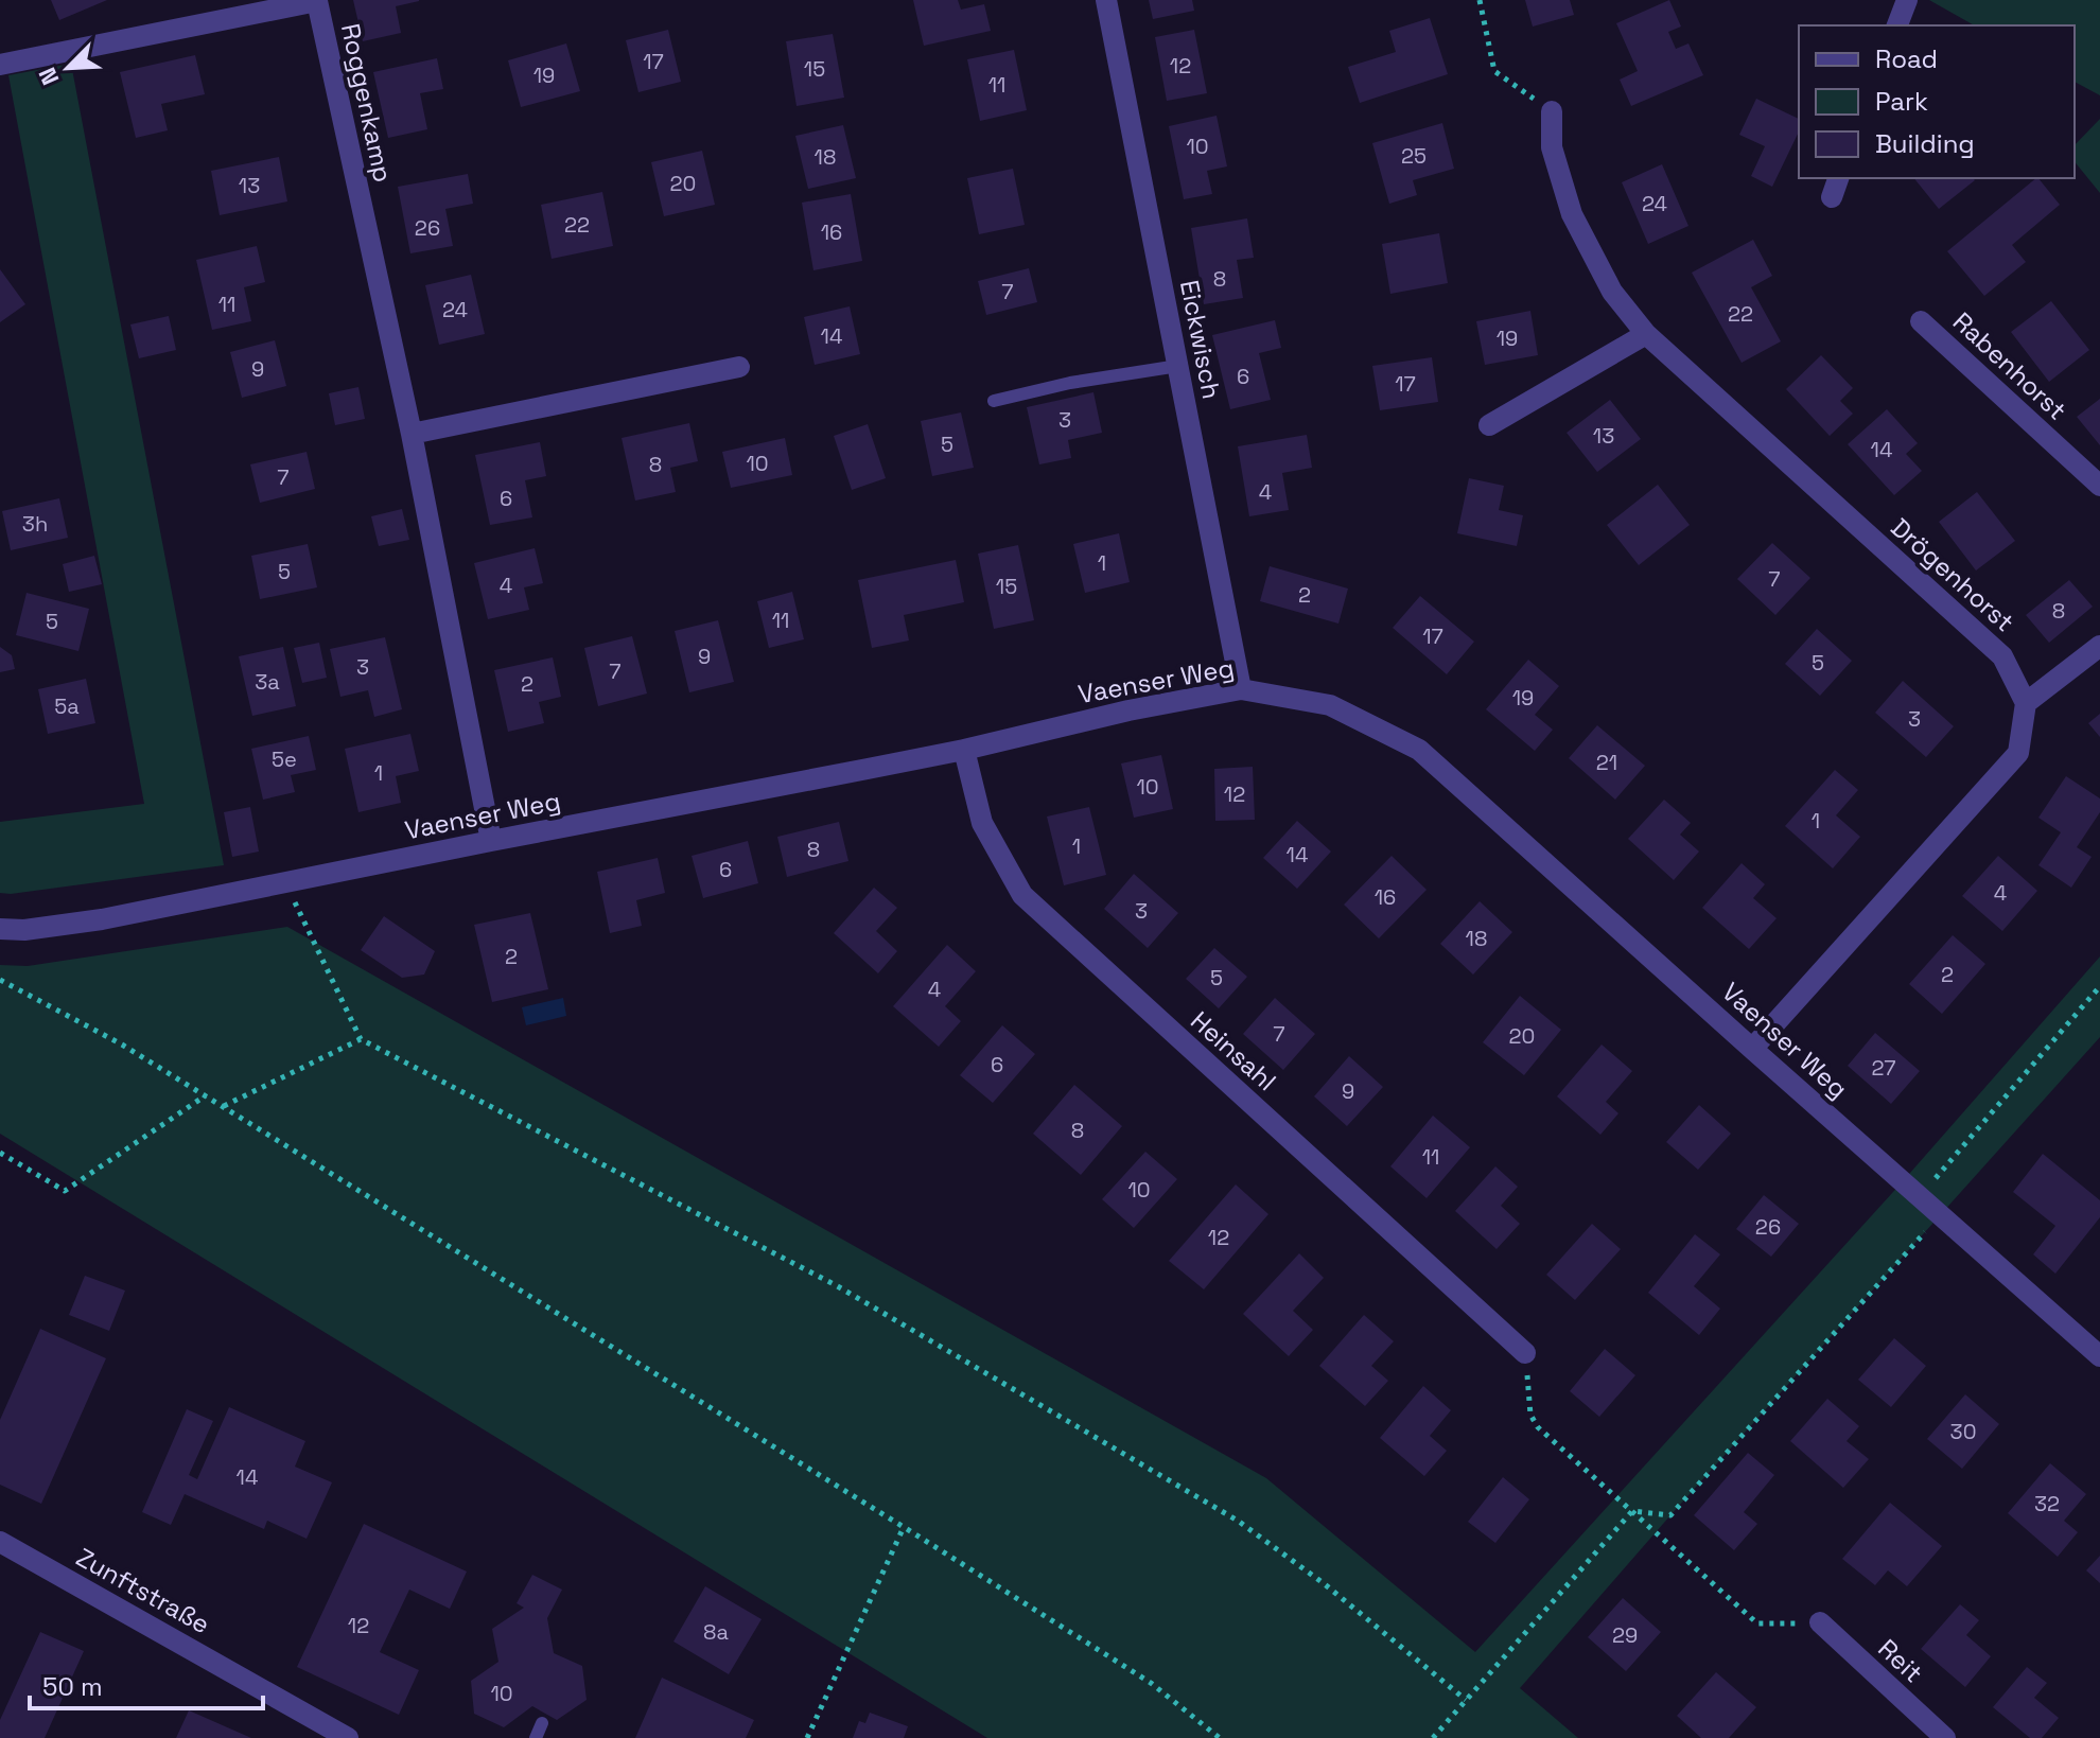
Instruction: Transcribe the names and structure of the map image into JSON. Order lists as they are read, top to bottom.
{
  "streets": {
    "street": [
      "Roggenkamp",
      "Eickwisch",
      "Rabenhorst",
      "Drögenhorst",
      "Vaenser Weg",
      "Heinsahl",
      "Zunftstraße",
      "Reit"
    ]
  },
  "crossings": [
    ["Roggenkamp", "Vaenser Weg"],
    ["Eickwisch", "Vaenser Weg"],
    ["Vaenser Weg", "Heinsahl"]
  ],
  "house_numbers": [
    "17",
    "12",
    "15",
    "19",
    "11",
    "10",
    "25",
    "18",
    "20",
    "13",
    "24",
    "22",
    "26",
    "16",
    "8",
    "7",
    "11",
    "24",
    "22",
    "14",
    "19",
    "9",
    "6",
    "17",
    "3",
    "13",
    "5",
    "14",
    "10",
    "8",
    "7",
    "4",
    "6",
    "3h",
    "1",
    "5",
    "7",
    "4",
    "15",
    "2",
    "8",
    "11",
    "5",
    "17",
    "9",
    "5",
    "3",
    "7",
    "3a",
    "2",
    "19",
    "5a",
    "3",
    "5e",
    "21",
    "1",
    "10",
    "12",
    "1",
    "1",
    "8",
    "14",
    "6",
    "4",
    "16",
    "3",
    "18",
    "2",
    "2",
    "5",
    "4",
    "7",
    "20",
    "6",
    "27",
    "9",
    "8",
    "11",
    "10",
    "26",
    "12",
    "30",
    "14",
    "32",
    "12",
    "8a",
    "29",
    "10"
  ],
  "legend": ["Road", "Park", "Building"],
  "scale_bar": "50 m",
  "north": "bottom left"
}
